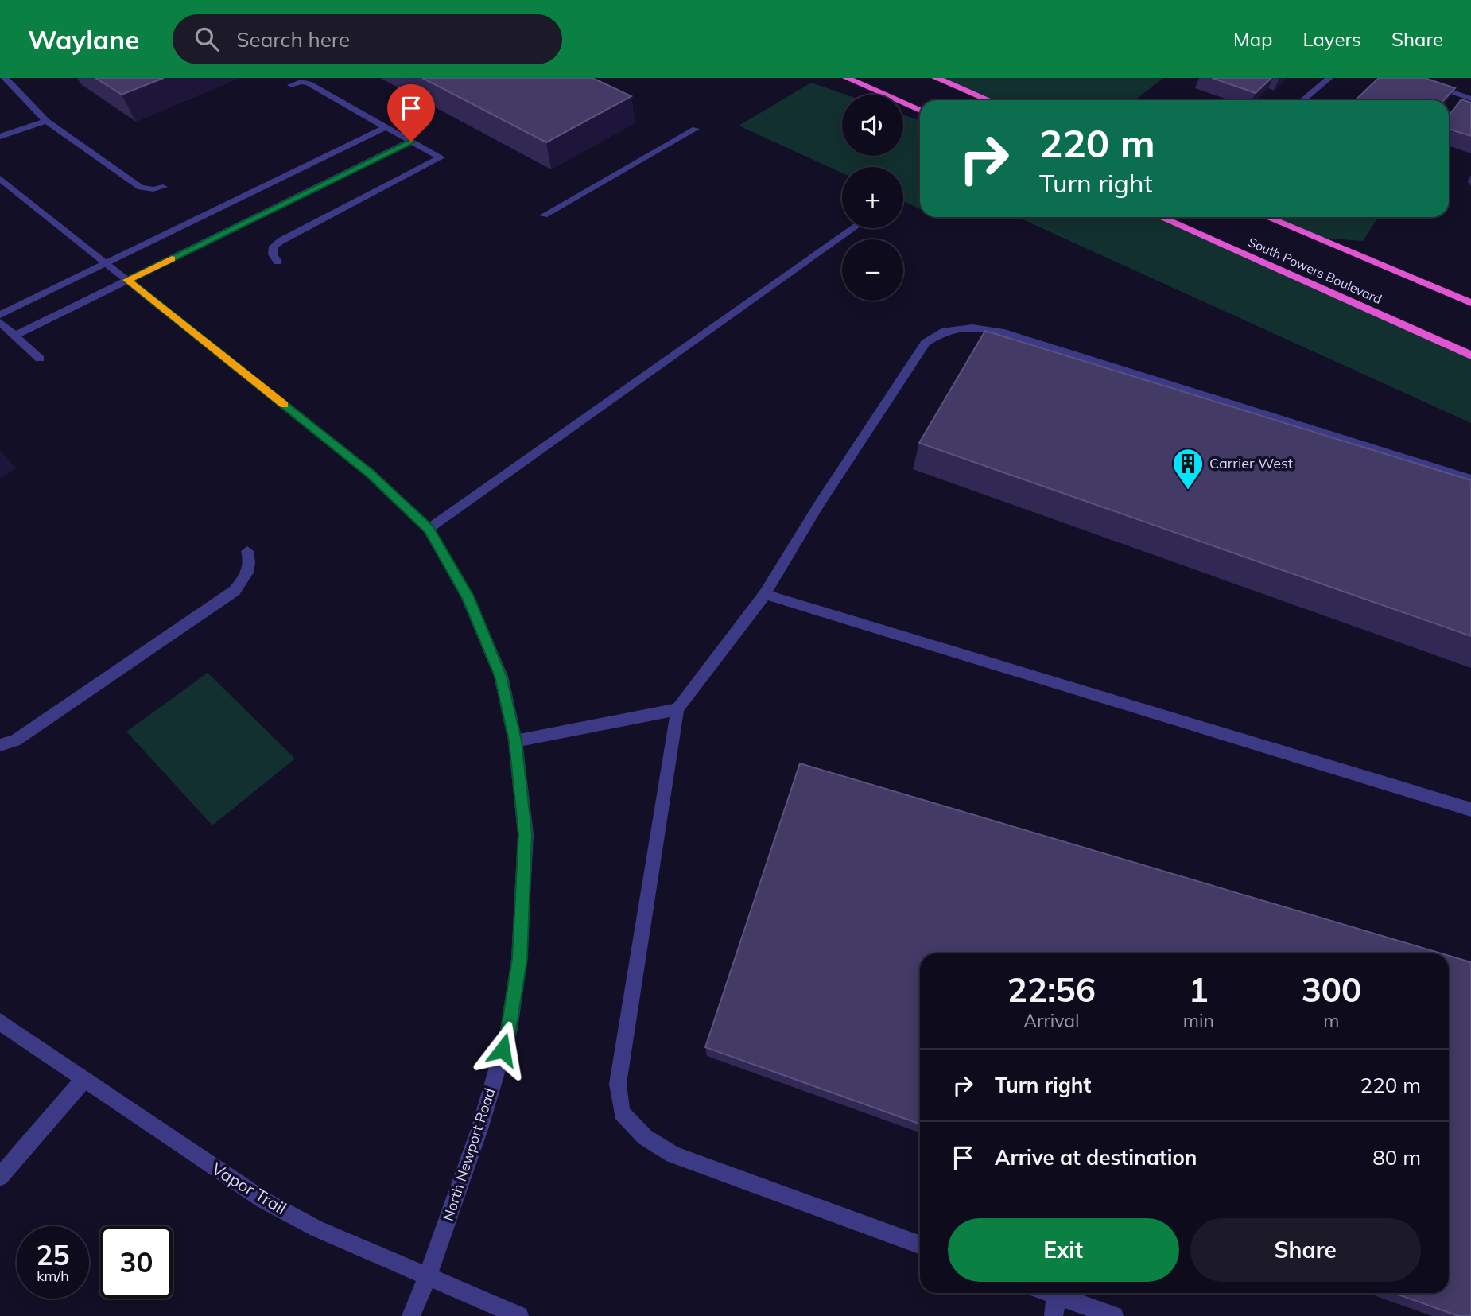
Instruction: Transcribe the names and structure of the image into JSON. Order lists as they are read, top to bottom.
{
  "streets": {
    "highway": ["South Powers Boulevard"],
    "street": ["North Newport Road", "Vapor Trail"]
  },
  "crossings": [
    ["North Newport Road", "Vapor Trail"]
  ],
  "places": {
    "building": ["Carrier West"]
  },
  "page": {
    "header": "Waylane",
    "search": "Search here",
    "nav": ["Map", "Layers", "Share"],
    "map_buttons": ["+", "−"],
    "turn": ["220 m", "Turn right"],
    "eta": [
      "22:56",
      "Arrival",
      "1",
      "min",
      "300",
      "m"
    ],
    "list": [
      {
        "name": "Turn right",
        "value": "220 m"
      },
      {
        "name": "Arrive at destination",
        "value": "80 m"
      }
    ],
    "buttons": ["Exit", "Share"],
    "speed": "25 km/h",
    "limit": "30"
  }
}
